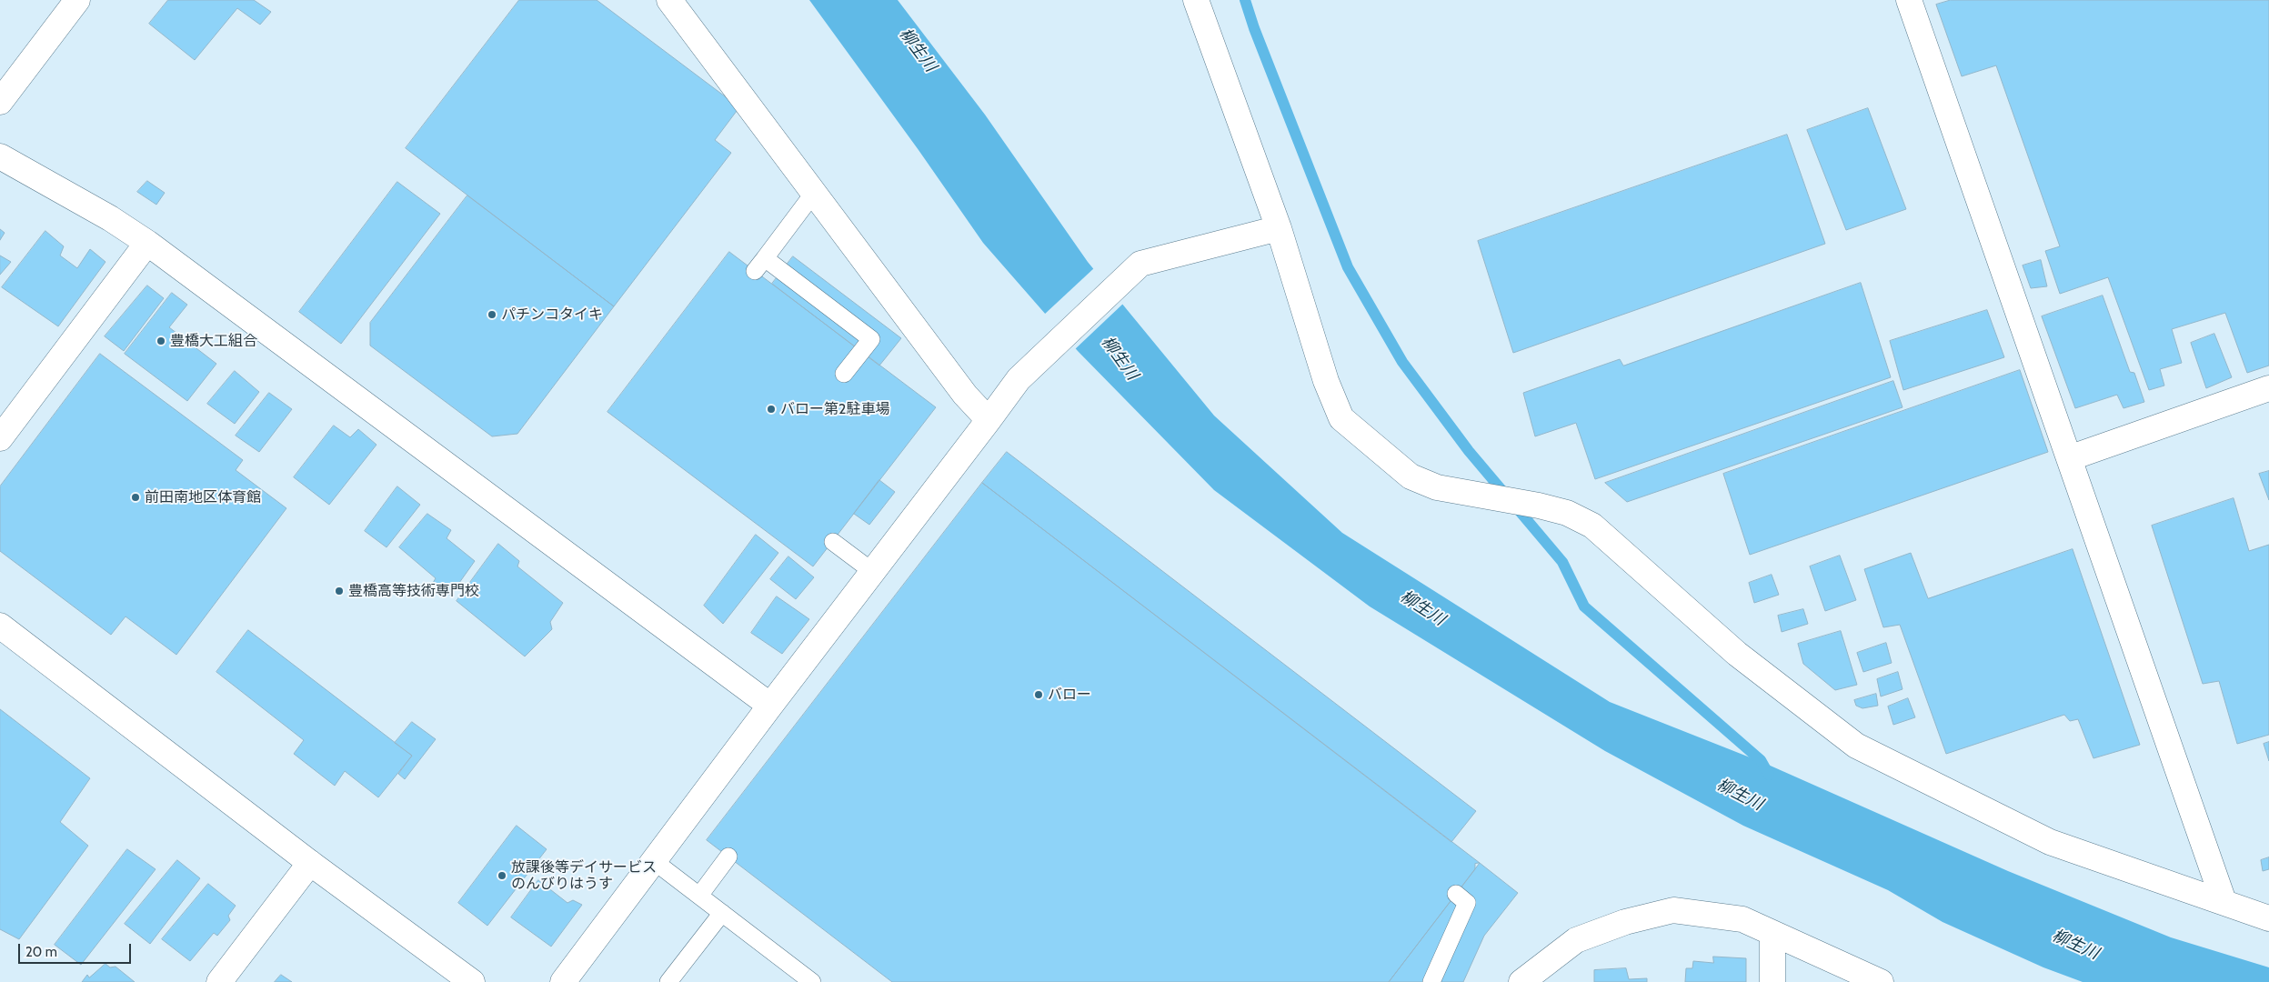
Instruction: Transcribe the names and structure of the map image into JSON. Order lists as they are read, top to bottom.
{
  "water": ["柳生川"],
  "places": [
    "パチンコタイキ",
    "豊橋大工組合",
    "バロー第2駐車場",
    "前田南地区体育館",
    "豊橋高等技術専門校",
    "バロー",
    "放課後等デイサービス のんびりはうす"
  ],
  "scale_bar": "20 m"
}
